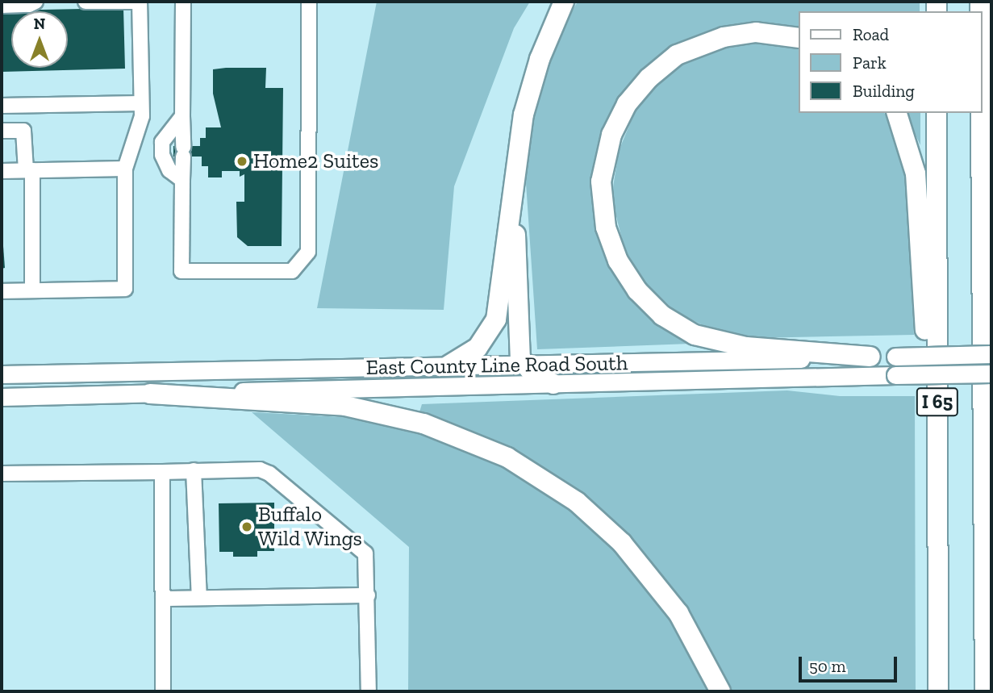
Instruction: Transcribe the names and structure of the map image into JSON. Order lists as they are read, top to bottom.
{
  "streets": {
    "highway": ["I 65"],
    "main road": ["East County Line Road South"]
  },
  "places": ["Home2 Suites", "Buffalo Wild Wings"],
  "legend": ["Road", "Park", "Building"],
  "scale_bar": "50 m",
  "north": "top"
}
